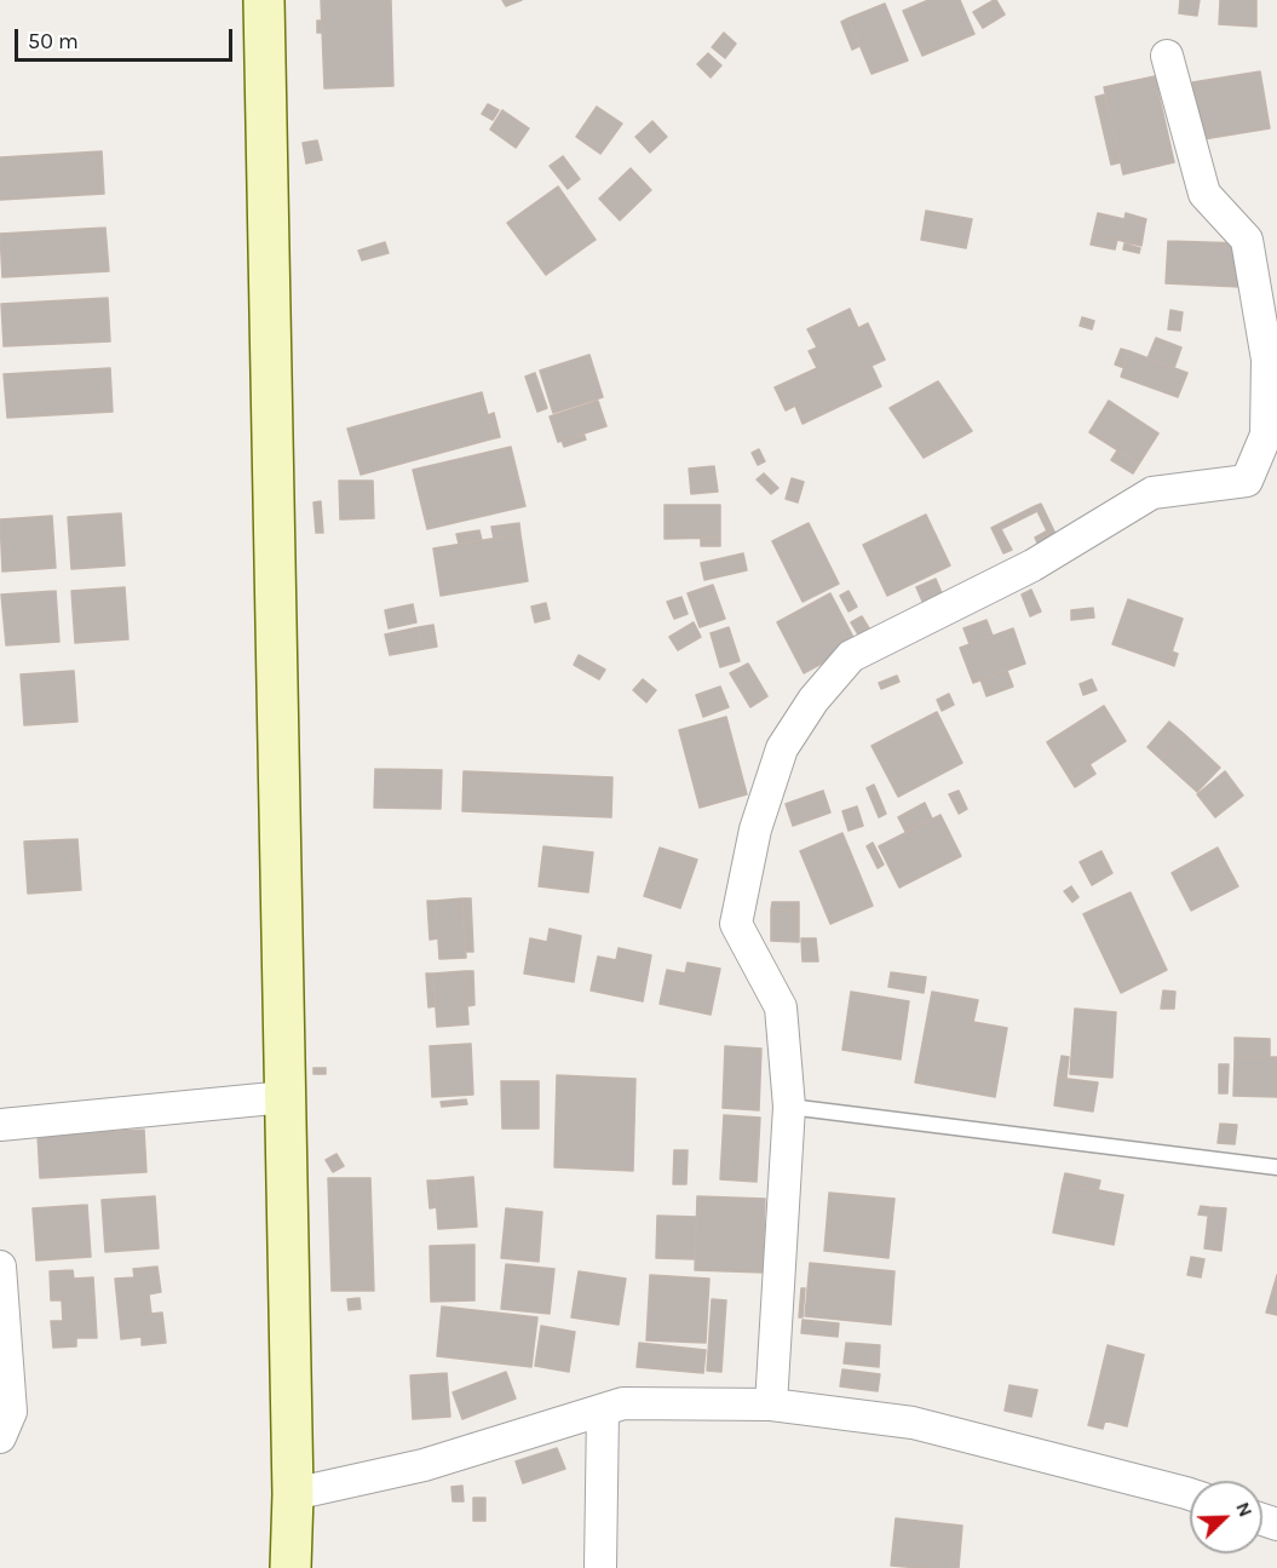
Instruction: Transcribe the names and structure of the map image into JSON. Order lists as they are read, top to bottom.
{
  "scale_bar": "50 m",
  "north": "top right"
}
